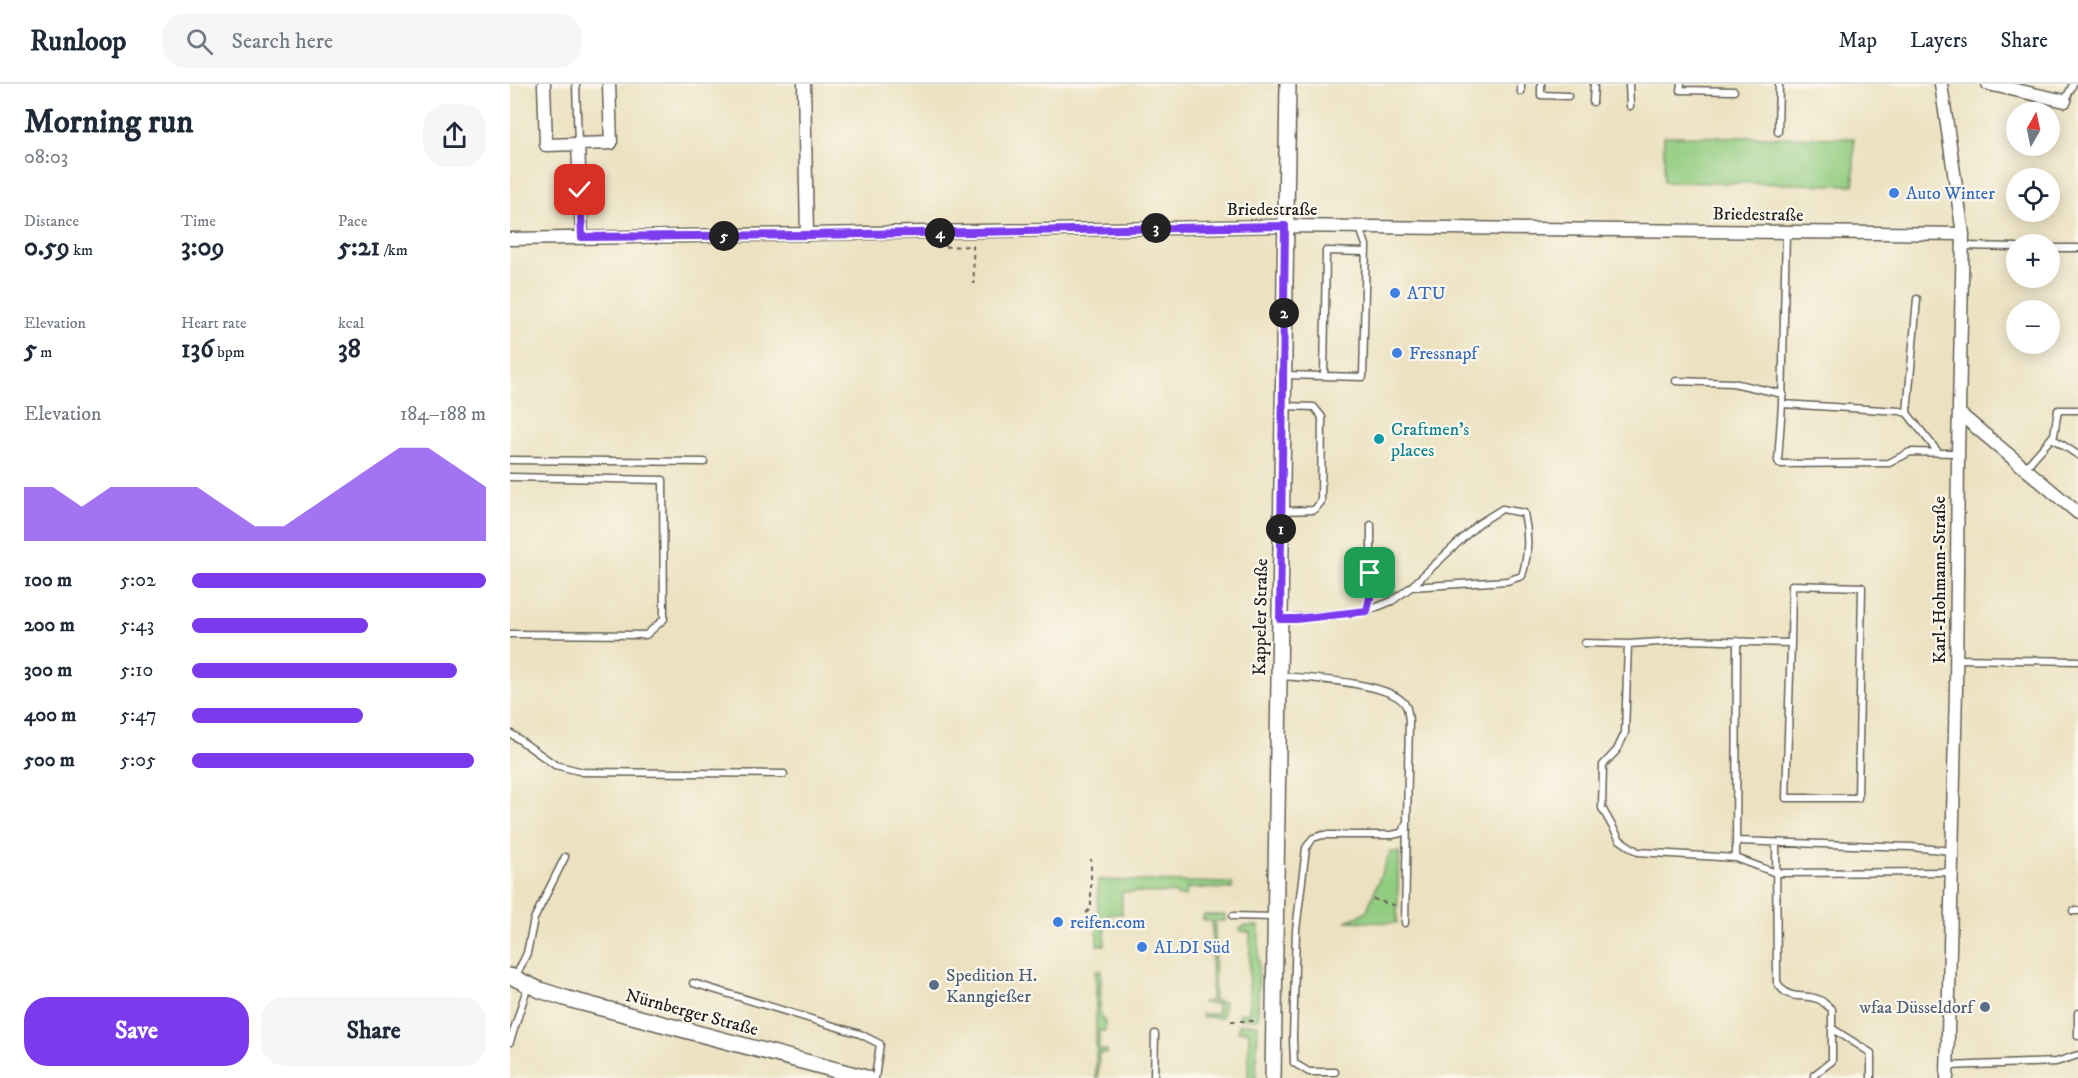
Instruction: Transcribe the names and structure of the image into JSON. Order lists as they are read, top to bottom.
{
  "streets": {
    "street": [
      "Briedestraße",
      "Karl-Hohmann-Straße",
      "Kappeler Straße",
      "Nürnberger Straße"
    ]
  },
  "crossings": [
    ["Briedestraße", "Karl-Hohmann-Straße"],
    ["Briedestraße", "Kappeler Straße"]
  ],
  "places": [
    "Auto Winter",
    "ATU",
    "Fressnapf",
    "Craftmen's places",
    "reifen.com",
    "ALDI Süd",
    "Spedition H. Kanngießer",
    "wfaa Düsseldorf"
  ],
  "north": "top",
  "page": {
    "header": "Runloop",
    "search": "Search here",
    "nav": ["Map", "Layers", "Share"],
    "heading": ["Morning run", "08:03"],
    "map_buttons": ["+", "−"],
    "stats": [
      ["Distance", "0.59 km"],
      ["Time", "3:09"],
      ["Pace", "5:21 /km"],
      ["Elevation", "5 m"],
      ["Heart rate", "136 bpm"],
      ["kcal", "38"]
    ],
    "pins": [
      "3",
      "4",
      "5",
      "2",
      "1"
    ],
    "chart": ["Elevation", "184–188 m"],
    "list": [
      {
        "name": "100 m",
        "note": "5:02"
      },
      {
        "name": "200 m",
        "note": "5:43"
      },
      {
        "name": "300 m",
        "note": "5:10"
      },
      {
        "name": "400 m",
        "note": "5:47"
      },
      {
        "name": "500 m",
        "note": "5:05"
      }
    ],
    "buttons": ["Save", "Share"]
  }
}
